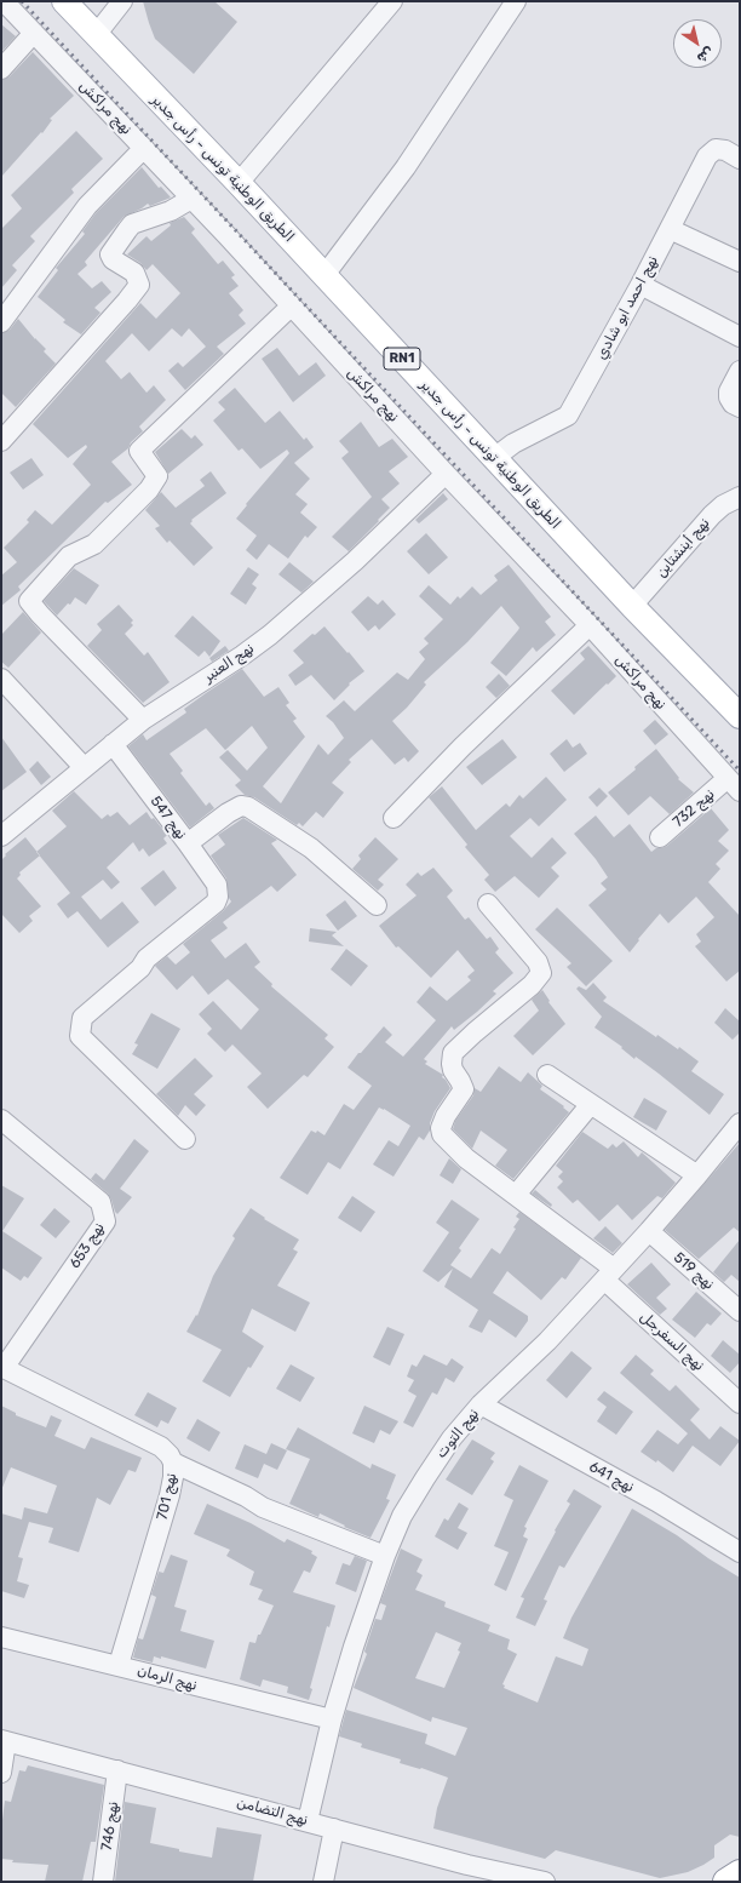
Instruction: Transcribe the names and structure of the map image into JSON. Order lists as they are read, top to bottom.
{
  "streets": {
    "main road": ["الطريق الوطنية تونس - رأس جدير", "RN1"],
    "street": [
      "نهج مراكش",
      "نهج احمد ابو شادي",
      "نهج أينشتاين",
      "نهج العنبر",
      "نهج 732",
      "نهج 547",
      "نهج 653",
      "نهج 519",
      "نهج السفرجل",
      "نهج التوت",
      "نهج 641",
      "نهج 701",
      "نهج الرمان",
      "نهج التضامن",
      "نهج 746"
    ]
  },
  "crossings": [
    ["نهج مراكش", "نهج العنبر"],
    ["نهج مراكش", "نهج 732"],
    ["الطريق الوطنية تونس - رأس جدير", "نهج احمد ابو شادي"],
    ["الطريق الوطنية تونس - رأس جدير", "نهج أينشتاين"],
    ["نهج العنبر", "نهج 547"],
    ["نهج 653", "نهج 701"],
    ["نهج 519", "نهج التوت"],
    ["نهج السفرجل", "نهج التوت"],
    ["نهج التوت", "نهج 641"],
    ["نهج التوت", "نهج الرمان"],
    ["نهج التوت", "نهج التضامن"],
    ["نهج 701", "نهج الرمان"],
    ["نهج التضامن", "نهج 746"]
  ],
  "north": "bottom right"
}
